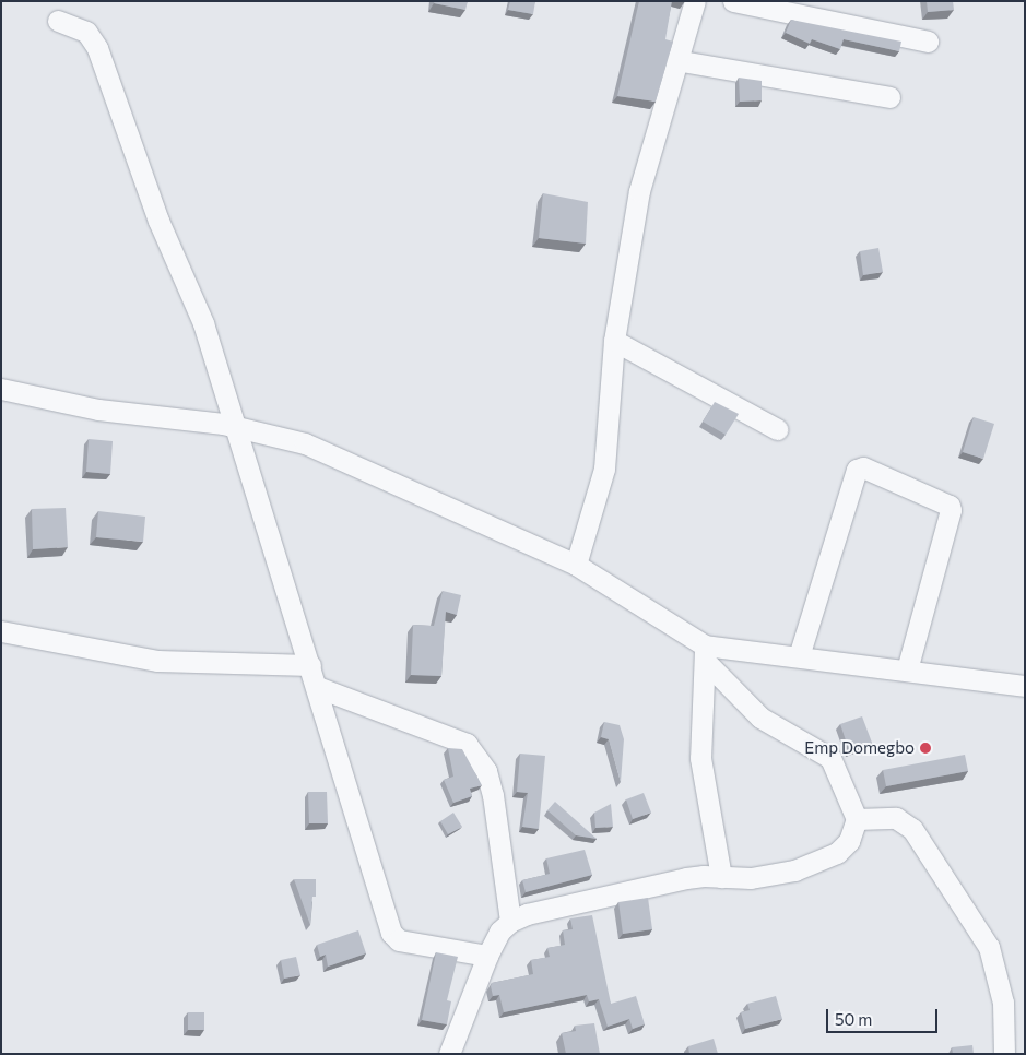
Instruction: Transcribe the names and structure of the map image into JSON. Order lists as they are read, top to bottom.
{
  "places": ["Emp Domegbo"],
  "scale_bar": "50 m"
}
